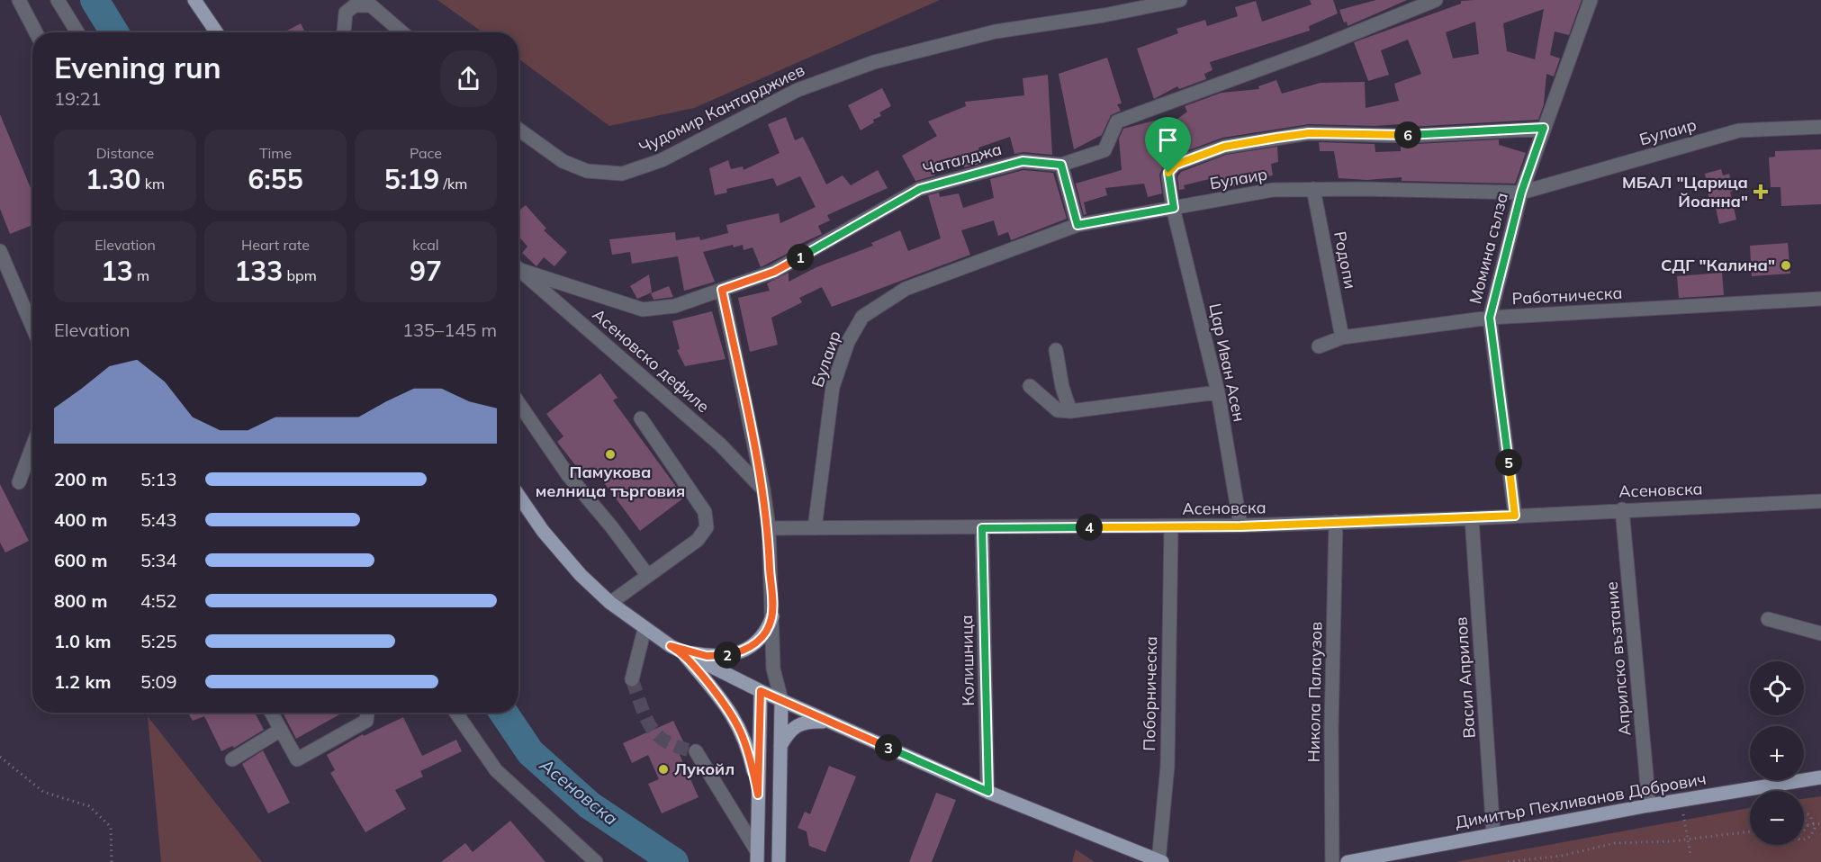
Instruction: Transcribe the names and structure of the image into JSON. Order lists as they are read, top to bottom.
{
  "streets": {
    "main road": ["Димитър Пехливанов Добрович"],
    "street": [
      "Чудомир Кантарджиев",
      "Булаир",
      "Чаталджа",
      "Момина сълза",
      "Родопи",
      "Работническа",
      "Асеновско дефиле",
      "Цар Иван Асен",
      "Асеновска",
      "Априлско възтание",
      "Колишница",
      "Васил Априлов",
      "Никола Палаузов",
      "Поборническа"
    ]
  },
  "crossings": [
    ["Булаир", "Момина сълза"],
    ["Булаир", "Родопи"],
    ["Булаир", "Цар Иван Асен"],
    ["Булаир", "Асеновска"],
    ["Момина сълза", "Работническа"],
    ["Момина сълза", "Цар Иван Асен"],
    ["Момина сълза", "Асеновска"],
    ["Родопи", "Работническа"],
    ["Цар Иван Асен", "Асеновска"],
    ["Асеновска", "Априлско възтание"],
    ["Асеновска", "Колишница"],
    ["Асеновска", "Васил Априлов"],
    ["Асеновска", "Никола Палаузов"],
    ["Асеновска", "Поборническа"],
    ["Априлско възтание", "Димитър Пехливанов Добрович"],
    ["Васил Априлов", "Димитър Пехливанов Добрович"]
  ],
  "water": ["Асеновска"],
  "places": {
    "health": ["МБАЛ \"Царица Йоанна\""],
    "other": ["СДГ \"Калина\"", "Памукова мелница търговия", "Лукойл"]
  },
  "page": {
    "heading": ["Evening run", "19:21"],
    "pins": [
      "6",
      "1",
      "5",
      "4",
      "2",
      "3"
    ],
    "stats": [
      ["Distance", "1.30 km"],
      ["Time", "6:55"],
      ["Pace", "5:19 /km"],
      ["Elevation", "13 m"],
      ["Heart rate", "133 bpm"],
      ["kcal", "97"]
    ],
    "chart": ["Elevation", "135–145 m"],
    "list": [
      {
        "name": "200 m",
        "note": "5:13"
      },
      {
        "name": "400 m",
        "note": "5:43"
      },
      {
        "name": "600 m",
        "note": "5:34"
      },
      {
        "name": "800 m",
        "note": "4:52"
      },
      {
        "name": "1.0 km",
        "note": "5:25"
      },
      {
        "name": "1.2 km",
        "note": "5:09"
      }
    ],
    "map_buttons": ["+", "−"]
  }
}
